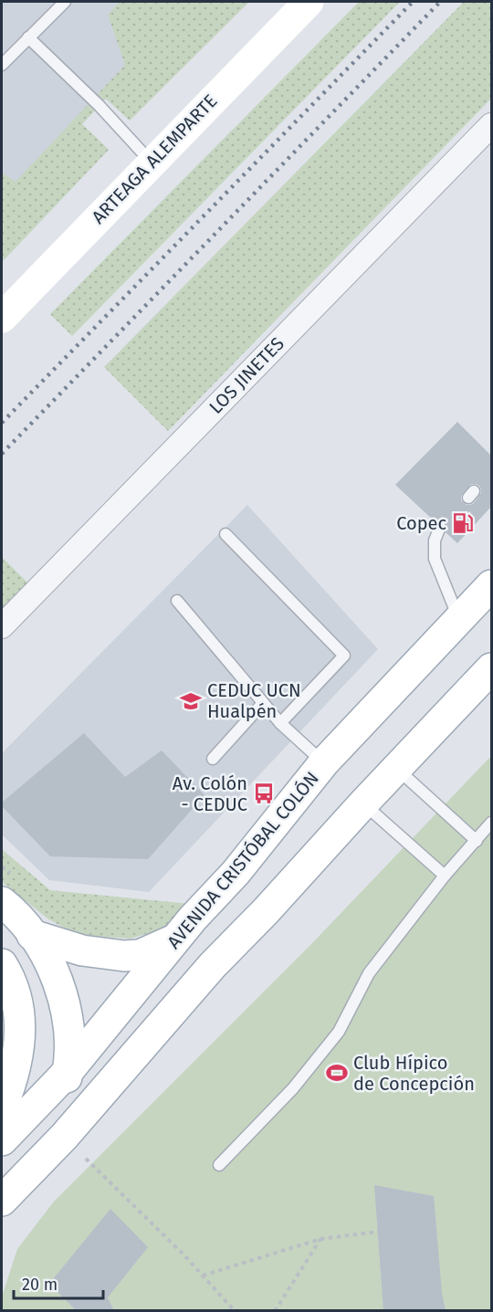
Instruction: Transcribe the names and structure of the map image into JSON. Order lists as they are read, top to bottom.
{
  "streets": {
    "main road": ["ARTEAGA ALEMPARTE", "AVENIDA CRISTÓBAL COLÓN"],
    "street": ["LOS JINETES"]
  },
  "places": {
    "fuel station": ["Copec"],
    "school or university": ["CEDUC UCN Hualpén"],
    "bus stop": ["Av. Colón - CEDUC"],
    "sports": ["Club Hípico de Concepción"]
  },
  "scale_bar": "20 m"
}
